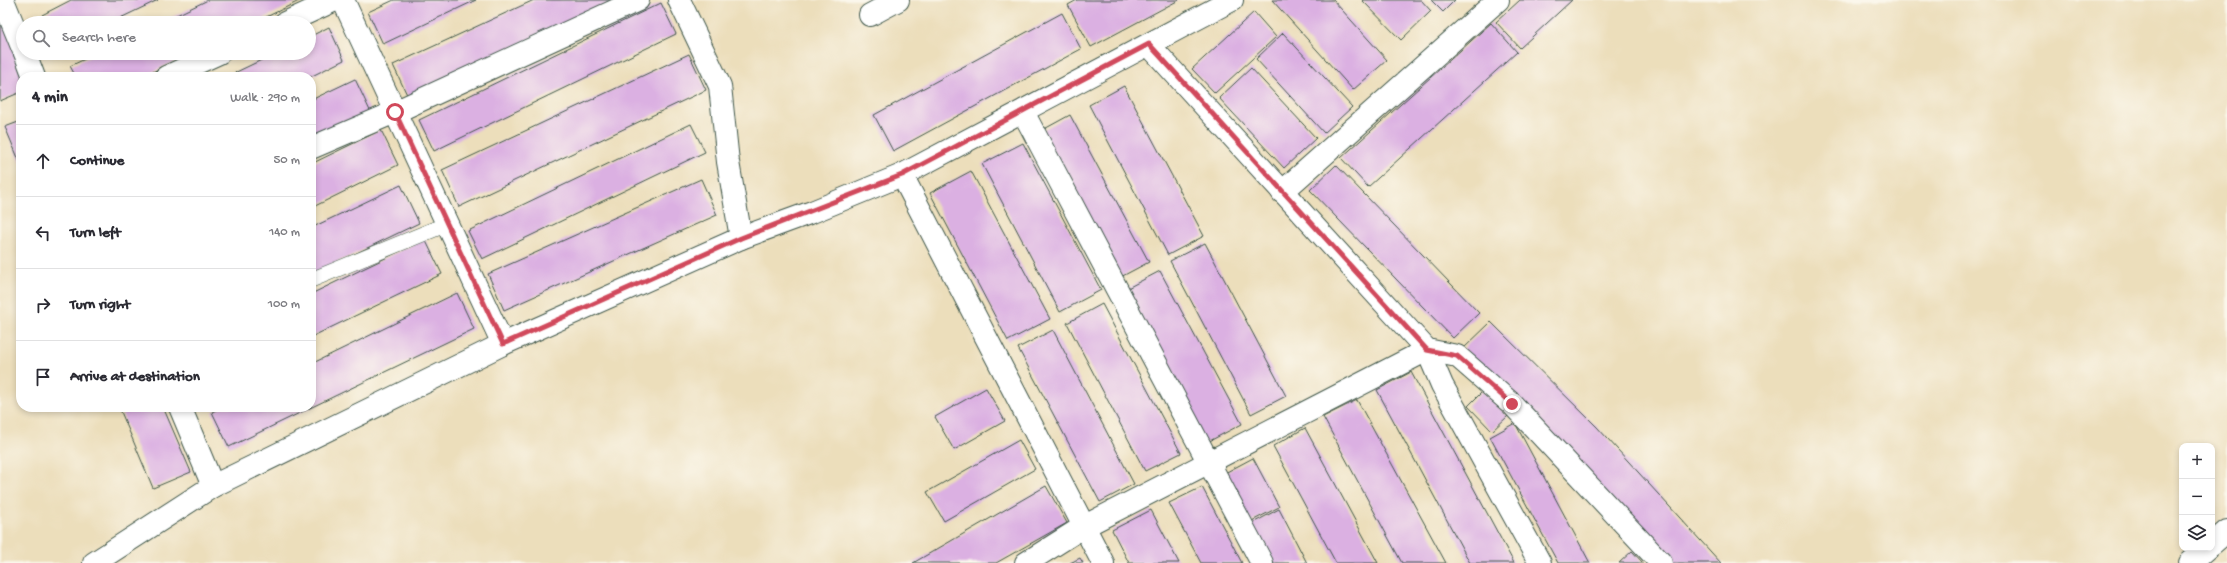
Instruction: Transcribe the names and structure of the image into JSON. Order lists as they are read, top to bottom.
{
  "page": {
    "search": "Search here",
    "heading": ["4 min", "Walk · 290 m"],
    "list": [
      ["Continue", "50 m"],
      ["Turn left", "140 m"],
      ["Turn right", "100 m"],
      "Arrive at destination"
    ],
    "map_buttons": ["+", "−"]
  }
}
